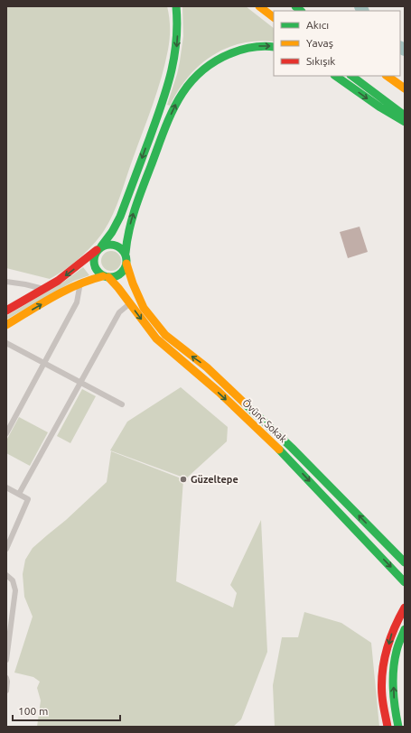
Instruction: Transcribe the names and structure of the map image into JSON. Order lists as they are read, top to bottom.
{
  "streets": {
    "main road": ["Övünç Sokak"]
  },
  "places": ["Güzeltepe"],
  "legend": ["Akıcı", "Yavaş", "Sıkışık"],
  "scale_bar": "100 m"
}
